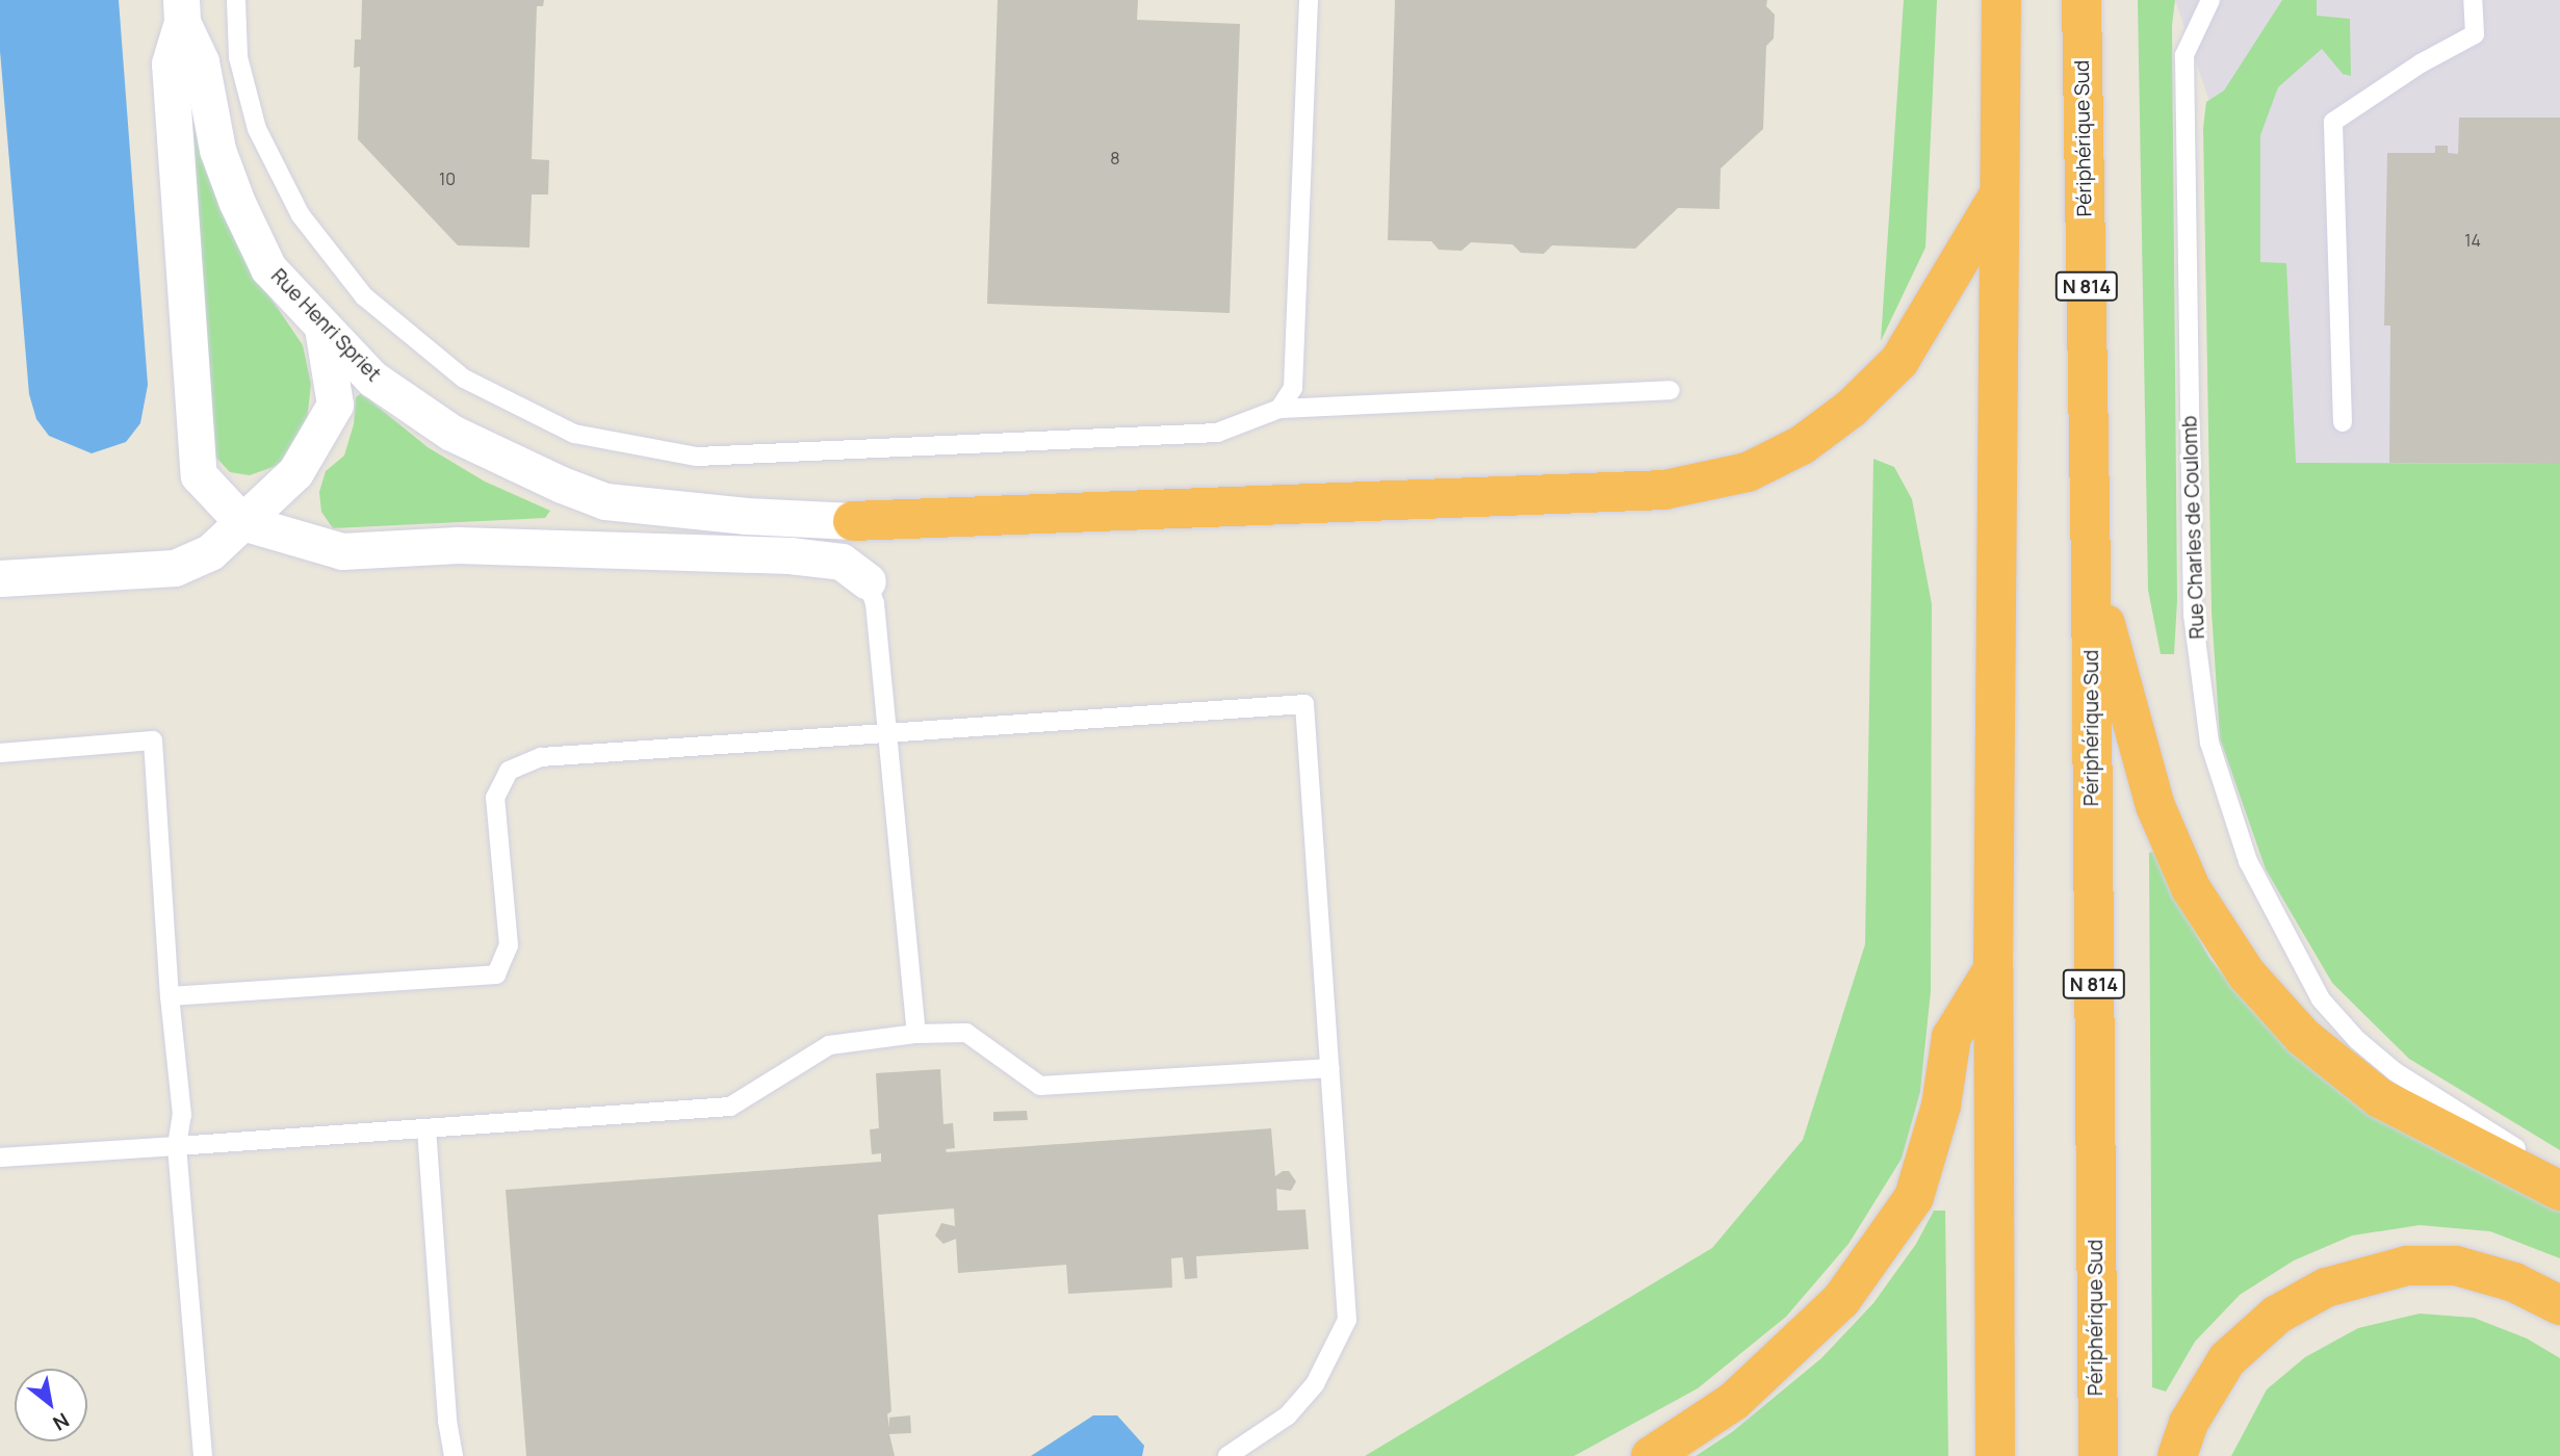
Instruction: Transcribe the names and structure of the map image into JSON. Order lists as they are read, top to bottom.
{
  "streets": {
    "highway": ["Périphérique Sud", "N 814"],
    "street": ["Rue Henri Spriet"],
    "lane": ["Rue Charles de Coulomb"]
  },
  "crossings": [
    ["Périphérique Sud", "N 814"]
  ],
  "house_numbers": ["8", "10", "14"],
  "north": "bottom right"
}
